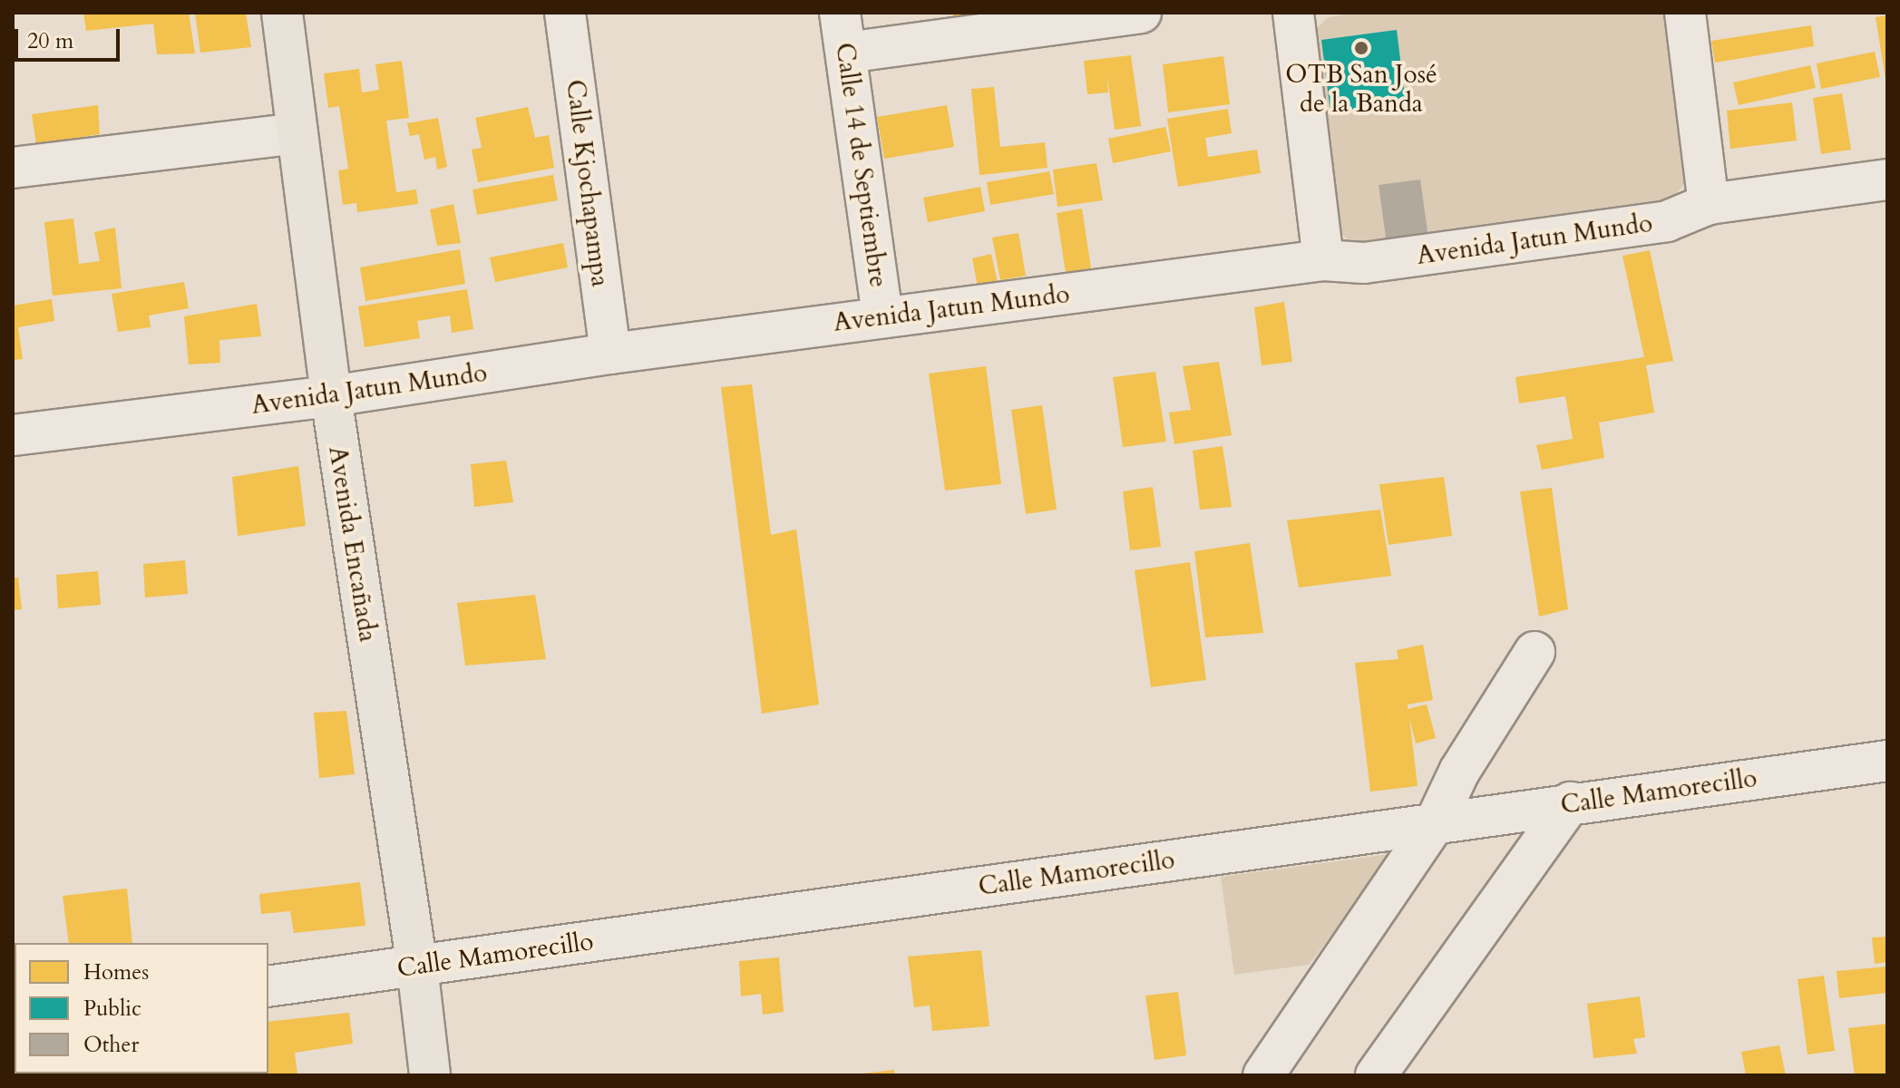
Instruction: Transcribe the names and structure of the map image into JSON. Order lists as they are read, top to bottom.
{
  "streets": {
    "main road": ["Avenida Encañada"],
    "street": [
      "Calle 14 de Septiembre",
      "Calle Kjochapampa",
      "Avenida Jatun Mundo",
      "Calle Mamorecillo"
    ]
  },
  "crossings": [
    ["Calle 14 de Septiembre", "Avenida Jatun Mundo"],
    ["Calle Kjochapampa", "Avenida Jatun Mundo"],
    ["Avenida Jatun Mundo", "Avenida Encañada"],
    ["Avenida Encañada", "Calle Mamorecillo"]
  ],
  "places": ["OTB San José de la Banda"],
  "legend": ["Homes", "Public", "Other"],
  "scale_bar": "20 m"
}
